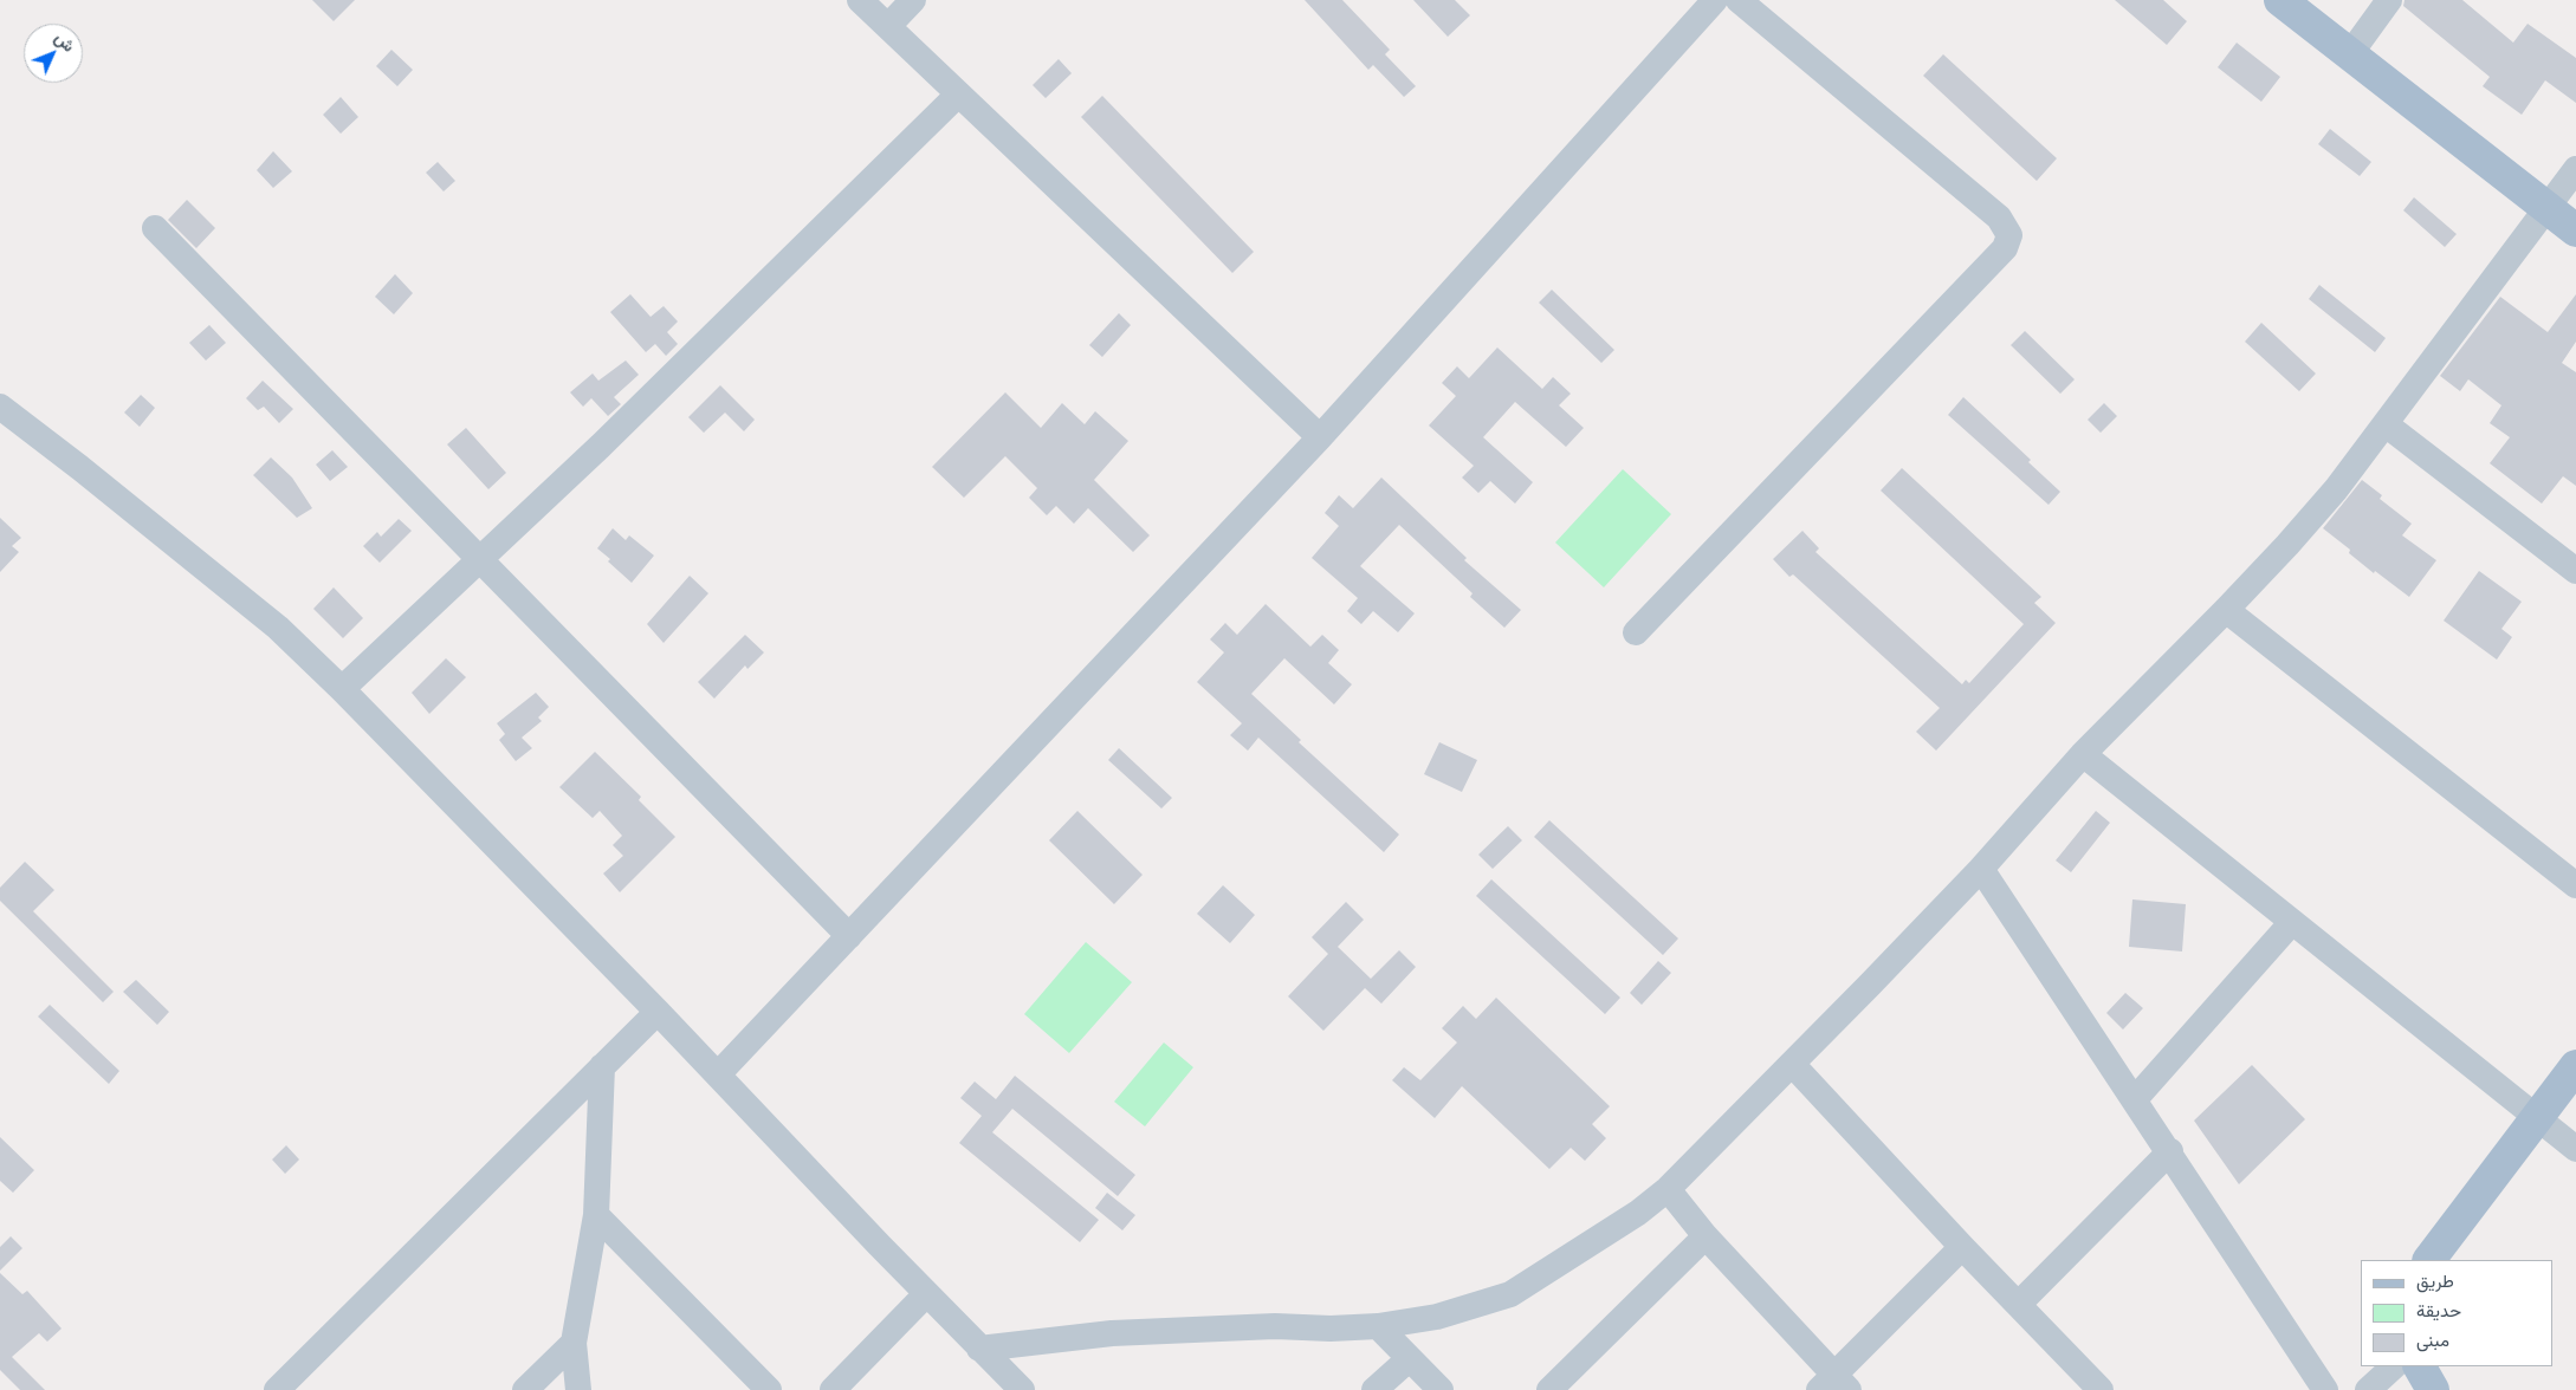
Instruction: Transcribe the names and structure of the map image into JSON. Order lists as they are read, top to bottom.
{
  "legend": ["طريق", "حديقة", "مبنى"],
  "north": "top right"
}
